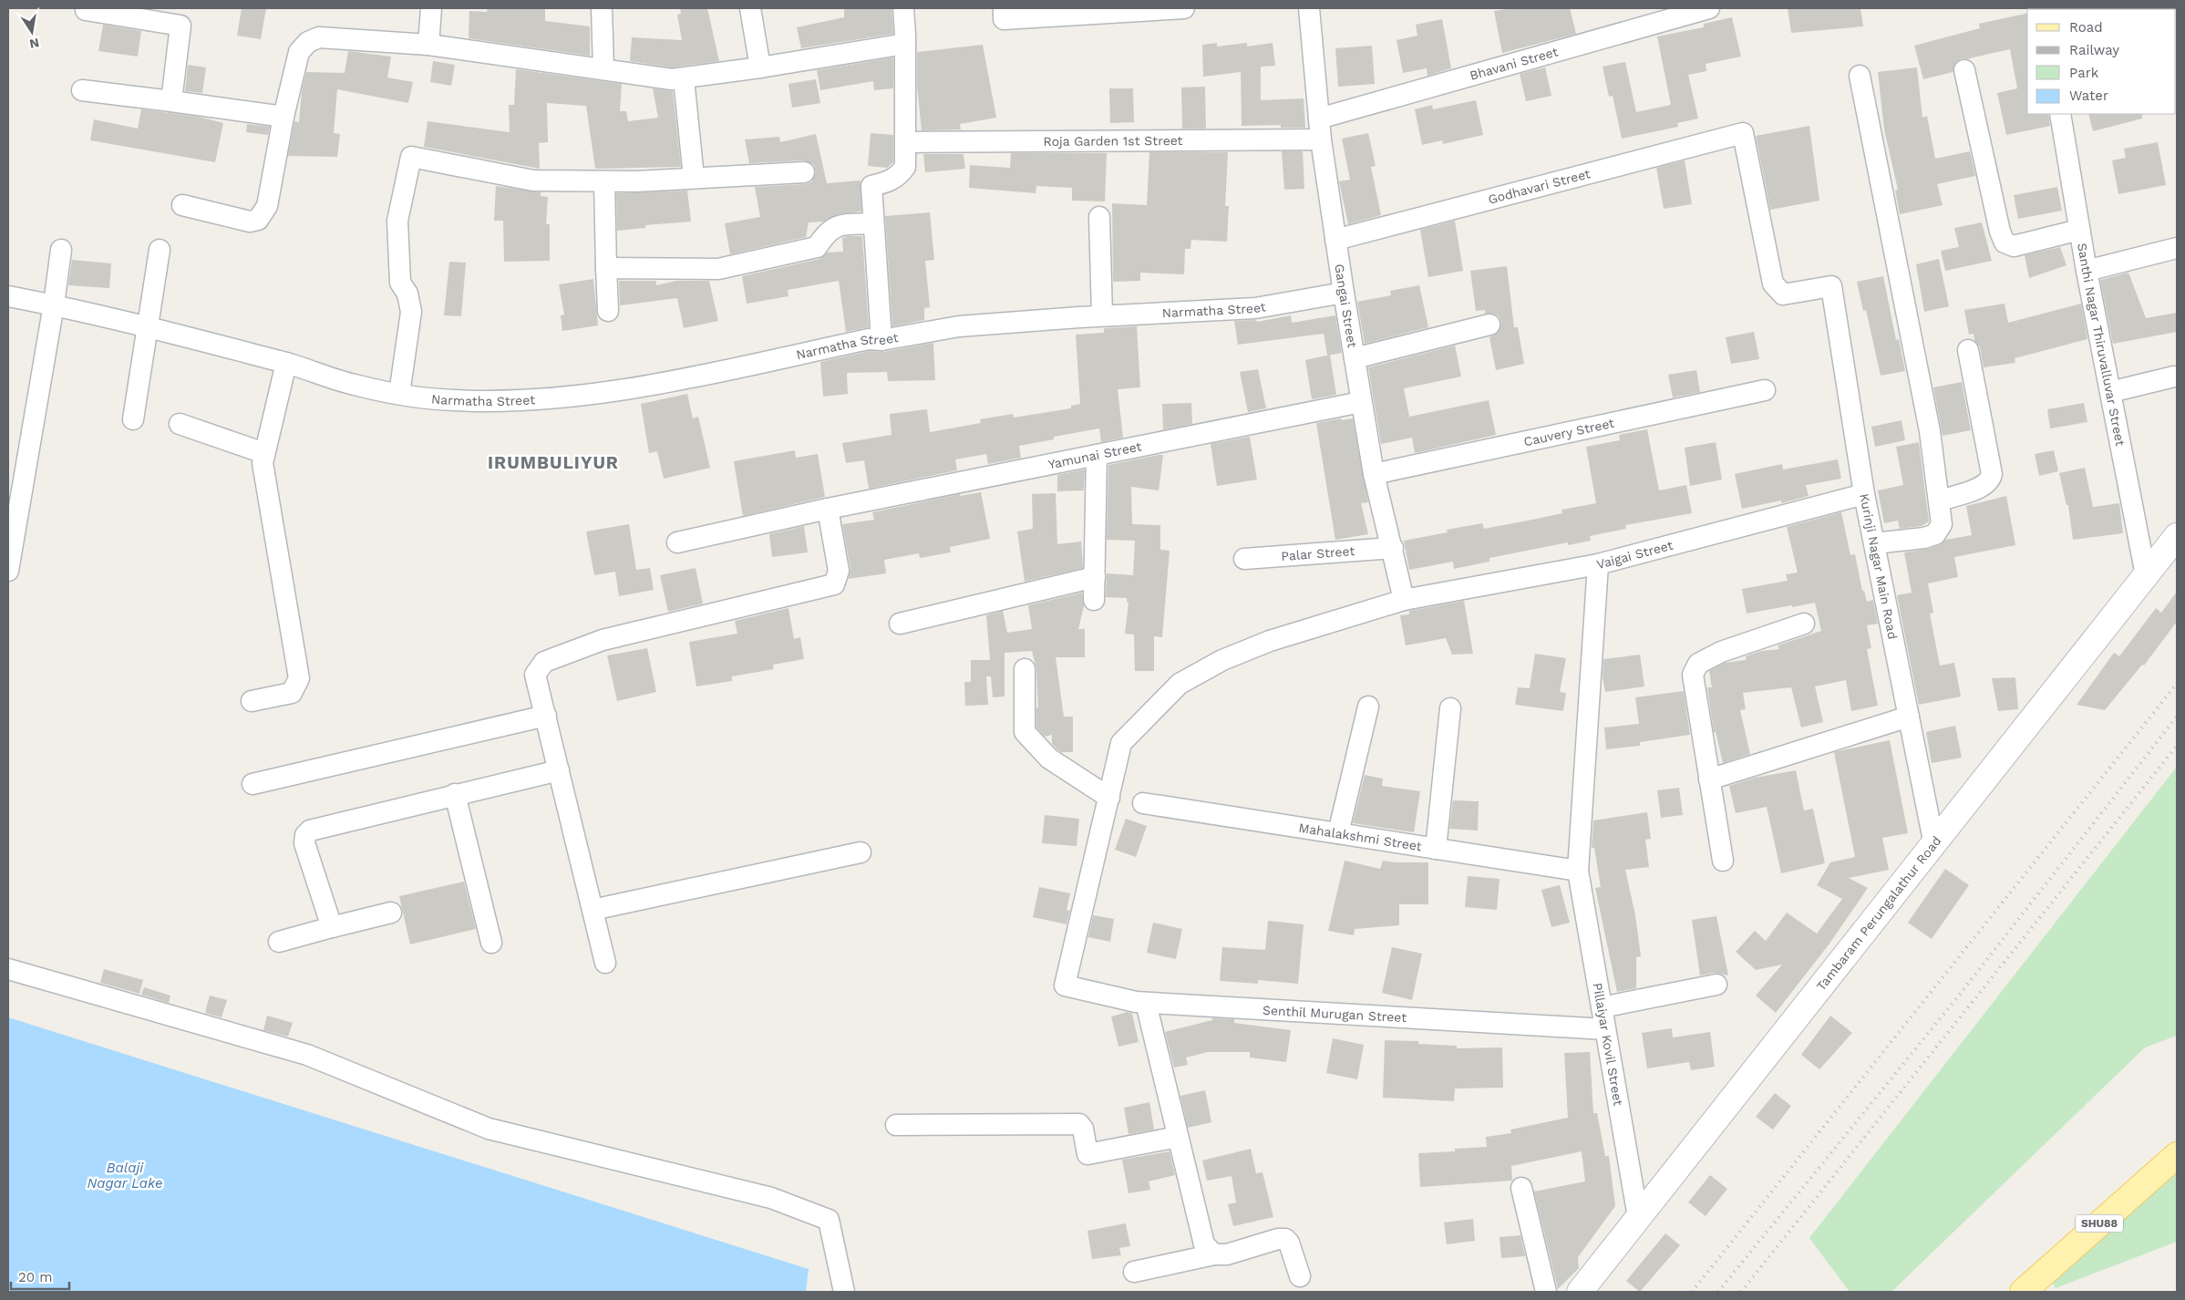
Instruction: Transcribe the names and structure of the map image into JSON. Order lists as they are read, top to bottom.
{
  "streets": {
    "main road": ["SHU88"],
    "street": [
      "Bhavani Street",
      "Roja Garden 1st Street",
      "Godhavari Street",
      "Gangai Street",
      "Narmatha Street",
      "Santhi Nagar Thiruvalluvar Street",
      "Cauvery Street",
      "Yamunai Street",
      "Palar Street",
      "Vaigai Street",
      "Kurinji Nagar Main Road",
      "Mahalakshmi Street",
      "Tambaram Perungalathur Road",
      "Senthil Murugan Street",
      "Pillaiyar Kovil Street"
    ]
  },
  "crossings": [
    ["Bhavani Street", "Gangai Street"],
    ["Roja Garden 1st Street", "Gangai Street"],
    ["Godhavari Street", "Gangai Street"],
    ["Godhavari Street", "Kurinji Nagar Main Road"],
    ["Gangai Street", "Narmatha Street"],
    ["Gangai Street", "Cauvery Street"],
    ["Gangai Street", "Yamunai Street"],
    ["Gangai Street", "Palar Street"],
    ["Gangai Street", "Vaigai Street"],
    ["Santhi Nagar Thiruvalluvar Street", "Tambaram Perungalathur Road"],
    ["Vaigai Street", "Kurinji Nagar Main Road"],
    ["Vaigai Street", "Senthil Murugan Street"],
    ["Vaigai Street", "Pillaiyar Kovil Street"],
    ["Kurinji Nagar Main Road", "Tambaram Perungalathur Road"],
    ["Mahalakshmi Street", "Pillaiyar Kovil Street"],
    ["Tambaram Perungalathur Road", "Pillaiyar Kovil Street"],
    ["Senthil Murugan Street", "Pillaiyar Kovil Street"]
  ],
  "districts": ["IRUMBULIYUR"],
  "water": ["Balaji Nagar Lake"],
  "legend": [
    "Road",
    "Railway",
    "Park",
    "Water"
  ],
  "scale_bar": "20 m",
  "north": "bottom"
}
